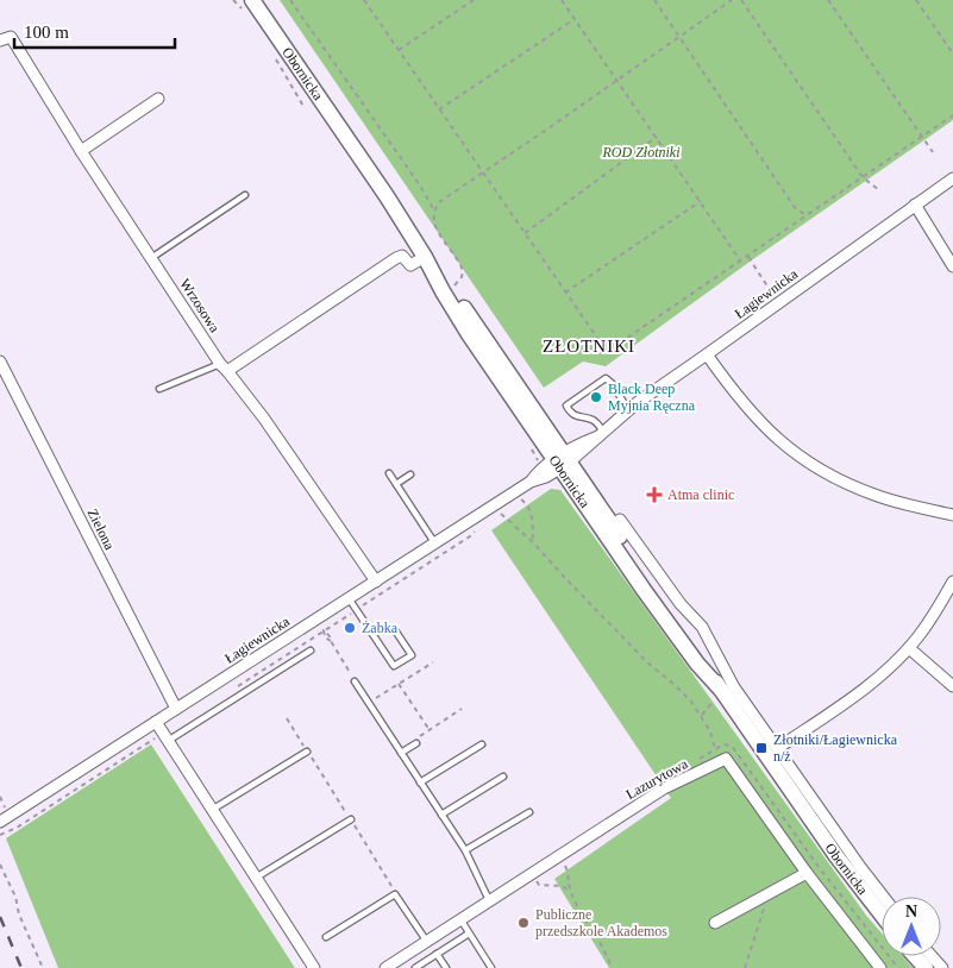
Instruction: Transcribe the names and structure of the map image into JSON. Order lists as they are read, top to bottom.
{
  "streets": {
    "main road": ["Obornicka"],
    "street": [
      "Łagiewnicka",
      "Wrzosowa",
      "Zielona",
      "Lazurytowa"
    ]
  },
  "crossings": [
    ["Obornicka", "Łagiewnicka"],
    ["Łagiewnicka", "Wrzosowa"],
    ["Łagiewnicka", "Zielona"]
  ],
  "districts": ["ZŁOTNIKI"],
  "parks": ["ROD Złotniki"],
  "places": {
    "other": ["Black Deep Myjnia Ręczna", "Żabka", "Publiczne przedszkole Akademos"],
    "health": ["Atma clinic"],
    "transit": ["Złotniki/Łagiewnicka n/ż"]
  },
  "scale_bar": "100 m",
  "north": "top"
}
